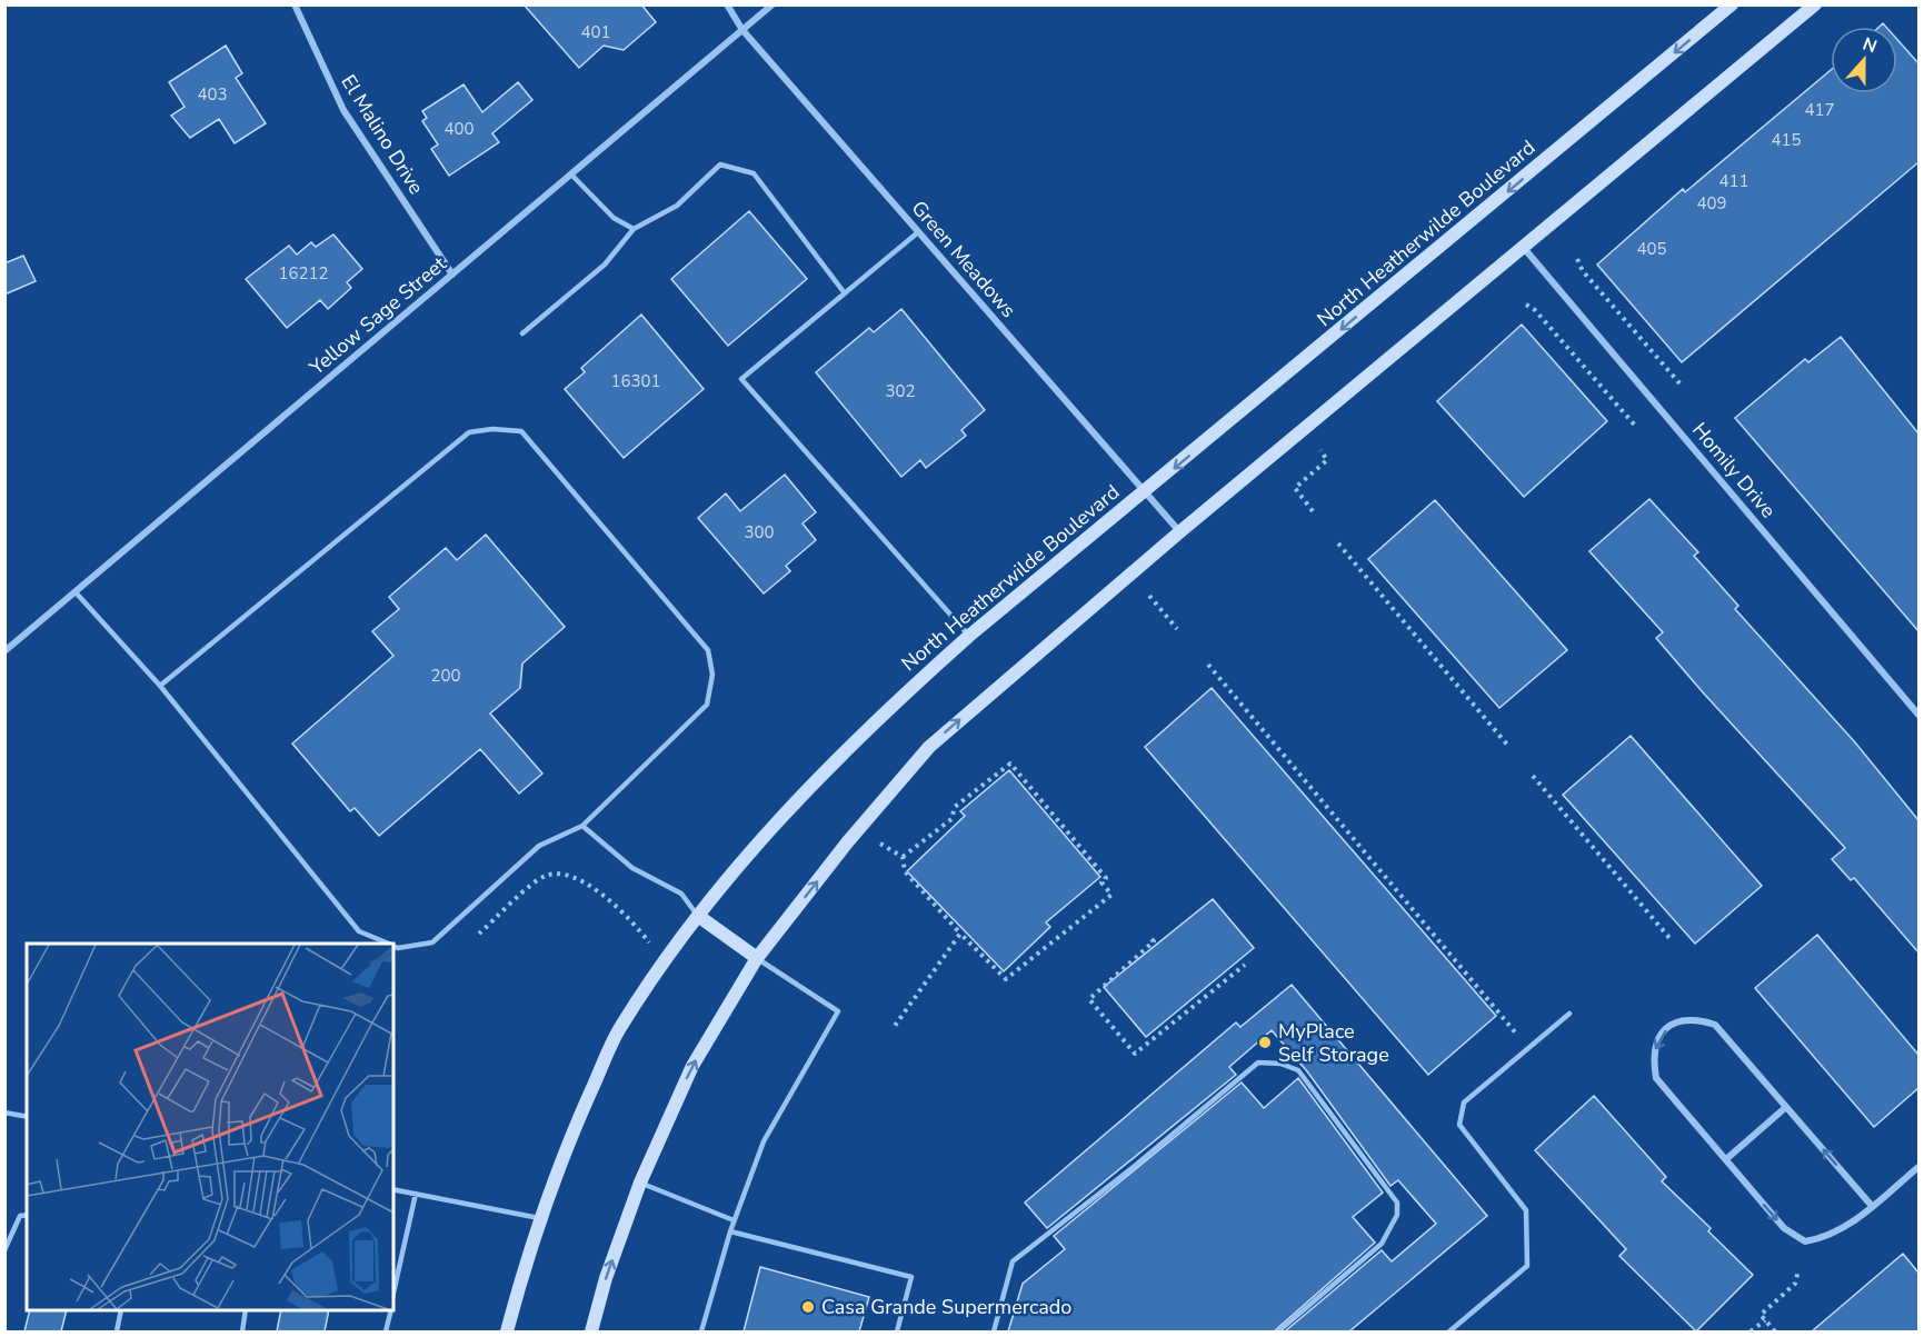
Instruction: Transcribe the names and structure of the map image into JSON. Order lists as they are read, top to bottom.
{
  "streets": {
    "main road": ["North Heatherwilde Boulevard"],
    "street": [
      "El Malino Drive",
      "Green Meadows",
      "Yellow Sage Street",
      "Homily Drive"
    ]
  },
  "crossings": [
    ["El Malino Drive", "Yellow Sage Street"],
    ["North Heatherwilde Boulevard", "Green Meadows"],
    ["Green Meadows", "Yellow Sage Street"]
  ],
  "places": ["MyPlace Self Storage", "Casa Grande Supermercado"],
  "house_numbers": [
    "401",
    "403",
    "417",
    "400",
    "415",
    "411",
    "409",
    "405",
    "16212",
    "16301",
    "302",
    "300",
    "200"
  ],
  "north": "top"
}
